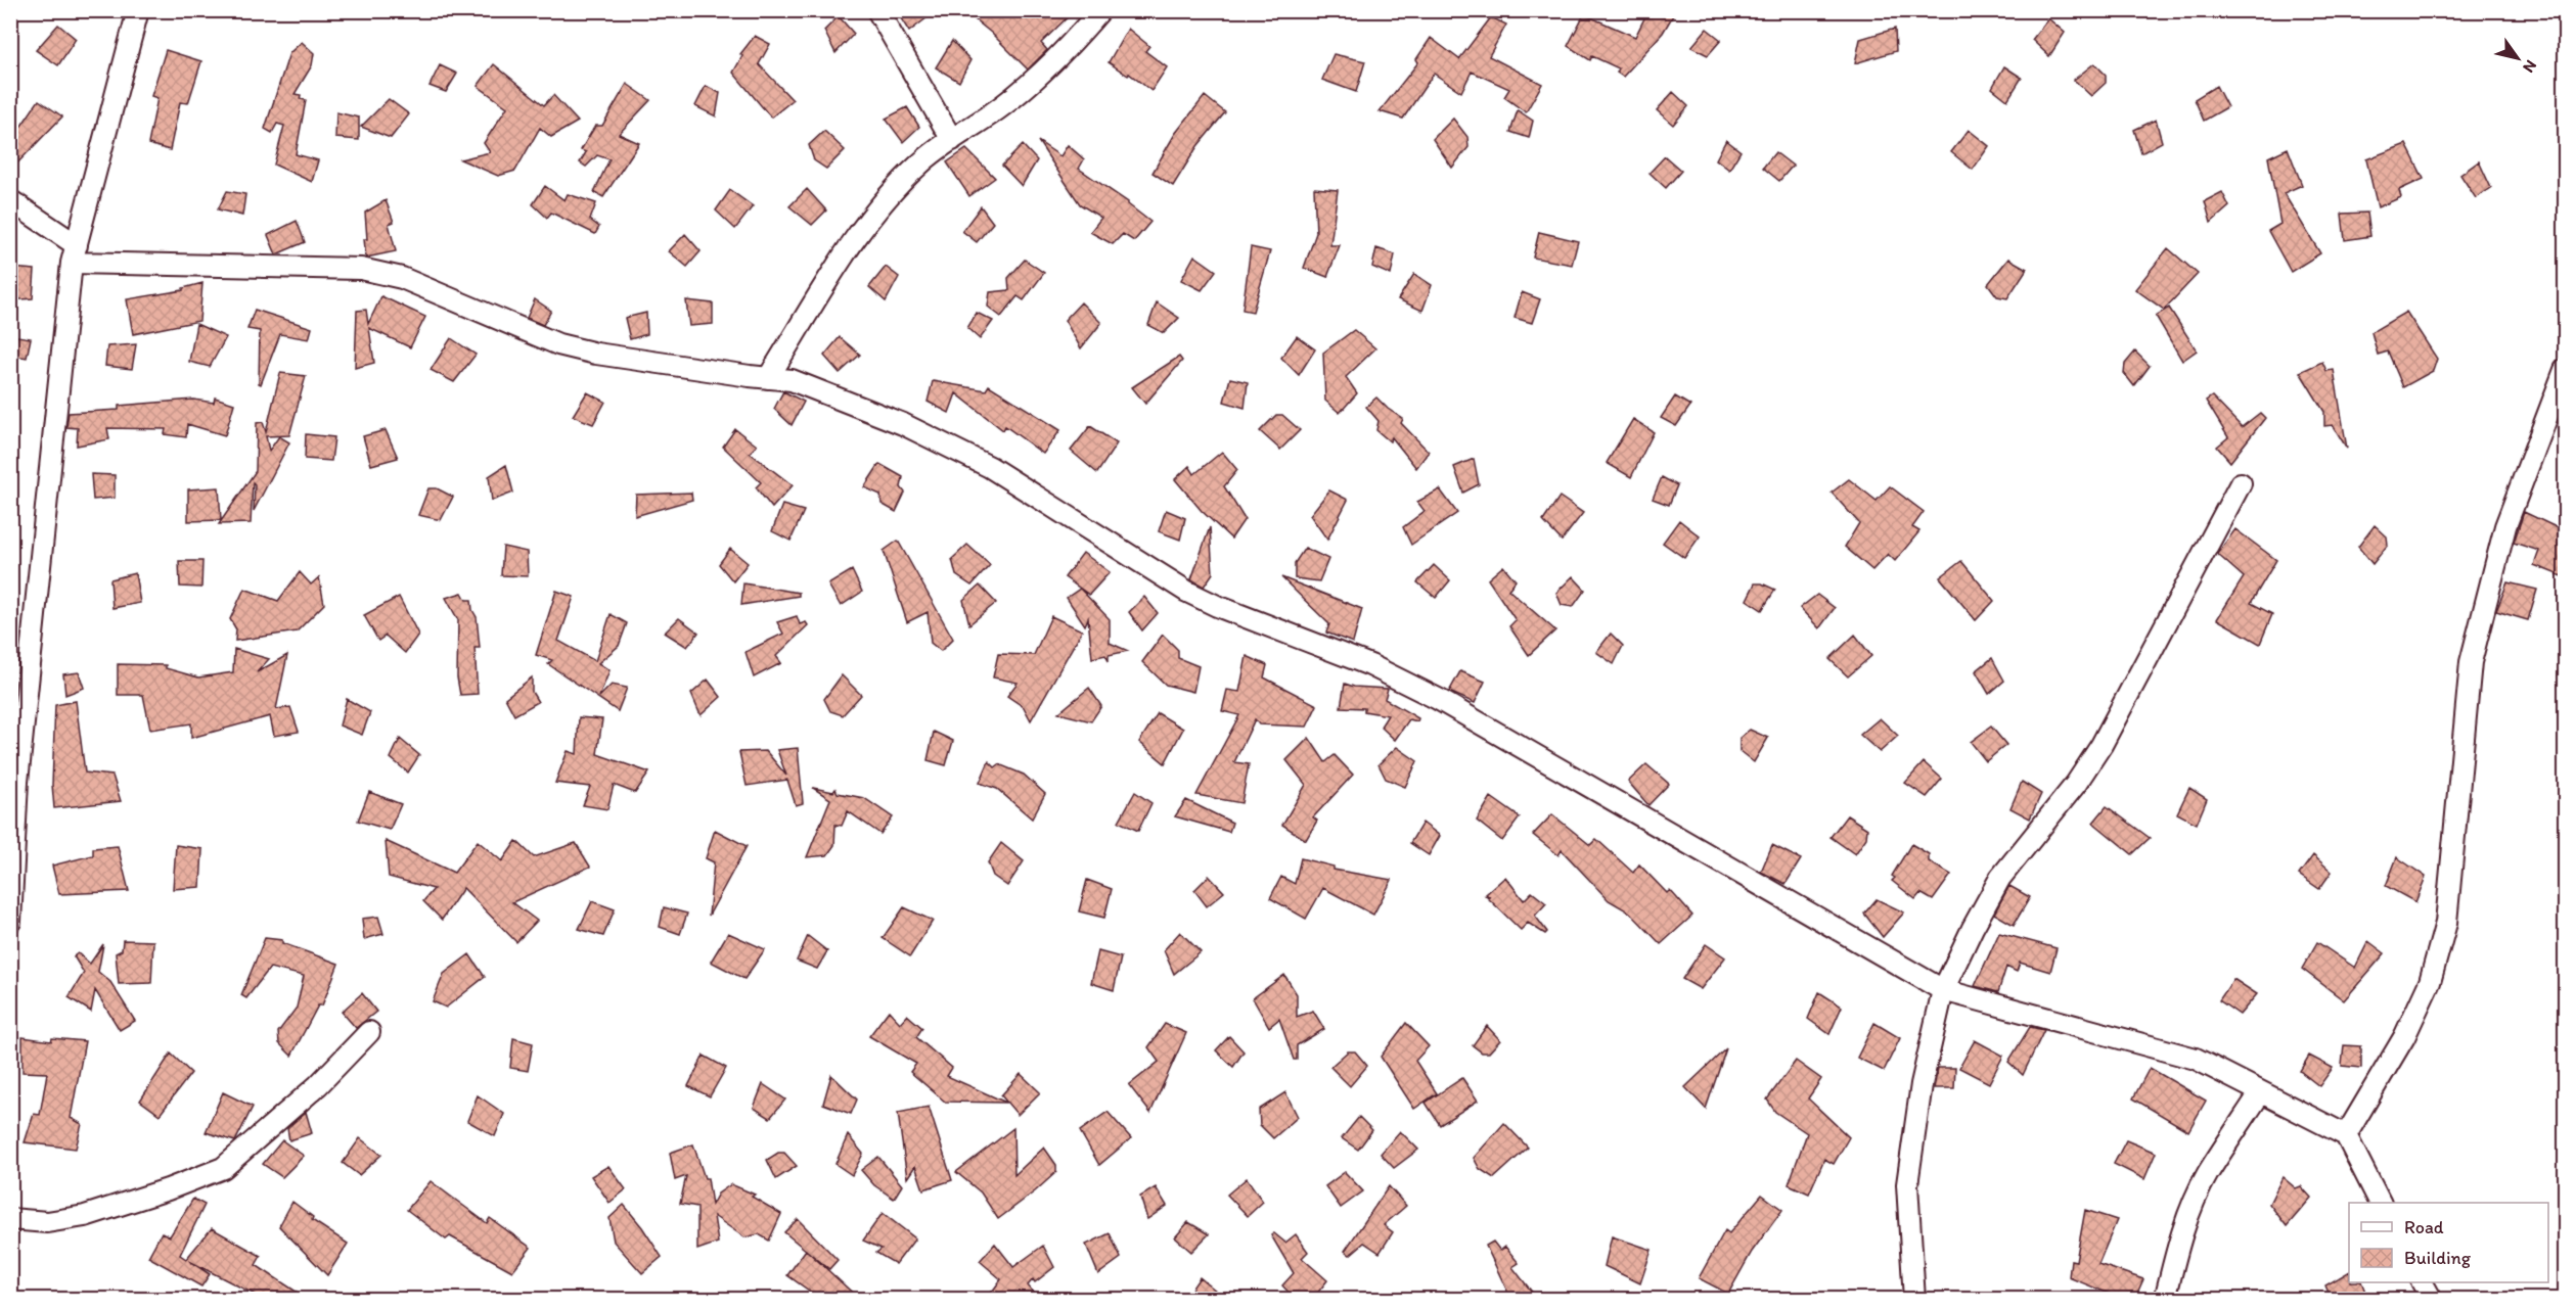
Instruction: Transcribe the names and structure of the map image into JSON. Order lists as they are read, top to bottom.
{
  "legend": ["Road", "Building"],
  "north": "bottom right"
}
